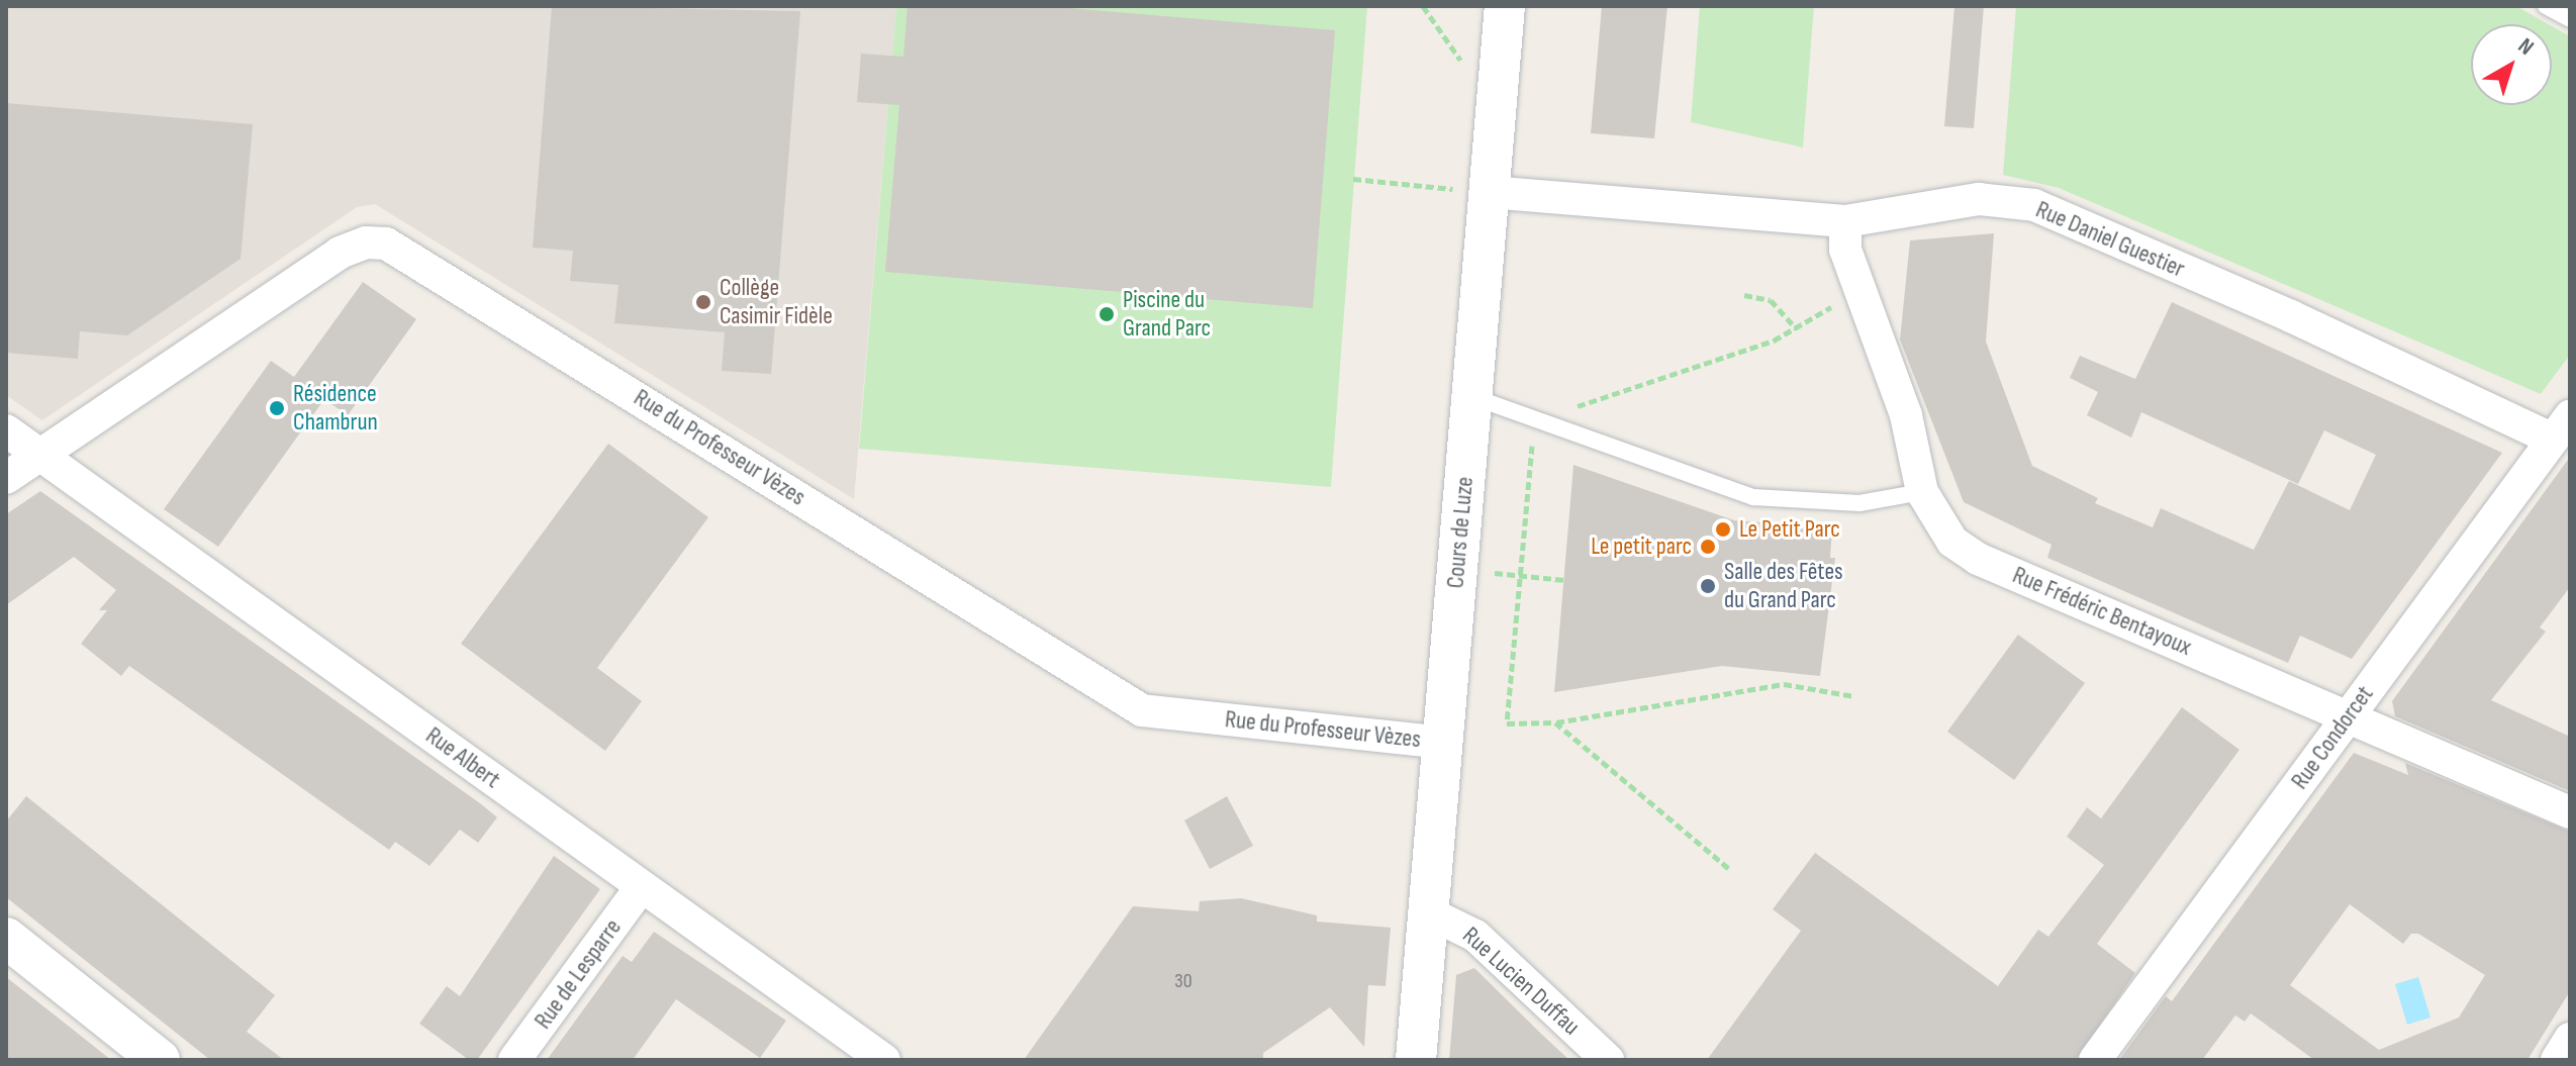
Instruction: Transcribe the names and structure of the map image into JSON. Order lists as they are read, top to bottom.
{
  "streets": {
    "street": [
      "Rue Daniel Guestier",
      "Rue du Professeur Vèzes",
      "Cours de Luze",
      "Rue Frédéric Bentayoux",
      "Rue Condorcet",
      "Rue Albert",
      "Rue de Lesparre",
      "Rue Lucien Duffau"
    ]
  },
  "crossings": [
    ["Rue Daniel Guestier", "Cours de Luze"],
    ["Rue Daniel Guestier", "Rue Frédéric Bentayoux"],
    ["Rue Daniel Guestier", "Rue Condorcet"],
    ["Rue du Professeur Vèzes", "Cours de Luze"],
    ["Rue du Professeur Vèzes", "Rue Albert"],
    ["Cours de Luze", "Rue Lucien Duffau"],
    ["Rue Frédéric Bentayoux", "Rue Condorcet"],
    ["Rue Albert", "Rue de Lesparre"]
  ],
  "places": [
    "Collège Casimir Fidèle",
    "Piscine du Grand Parc",
    "Résidence Chambrun",
    "Le Petit Parc",
    "Le petit parc",
    "Salle des Fêtes du Grand Parc"
  ],
  "house_numbers": ["30"],
  "north": "top right"
}
